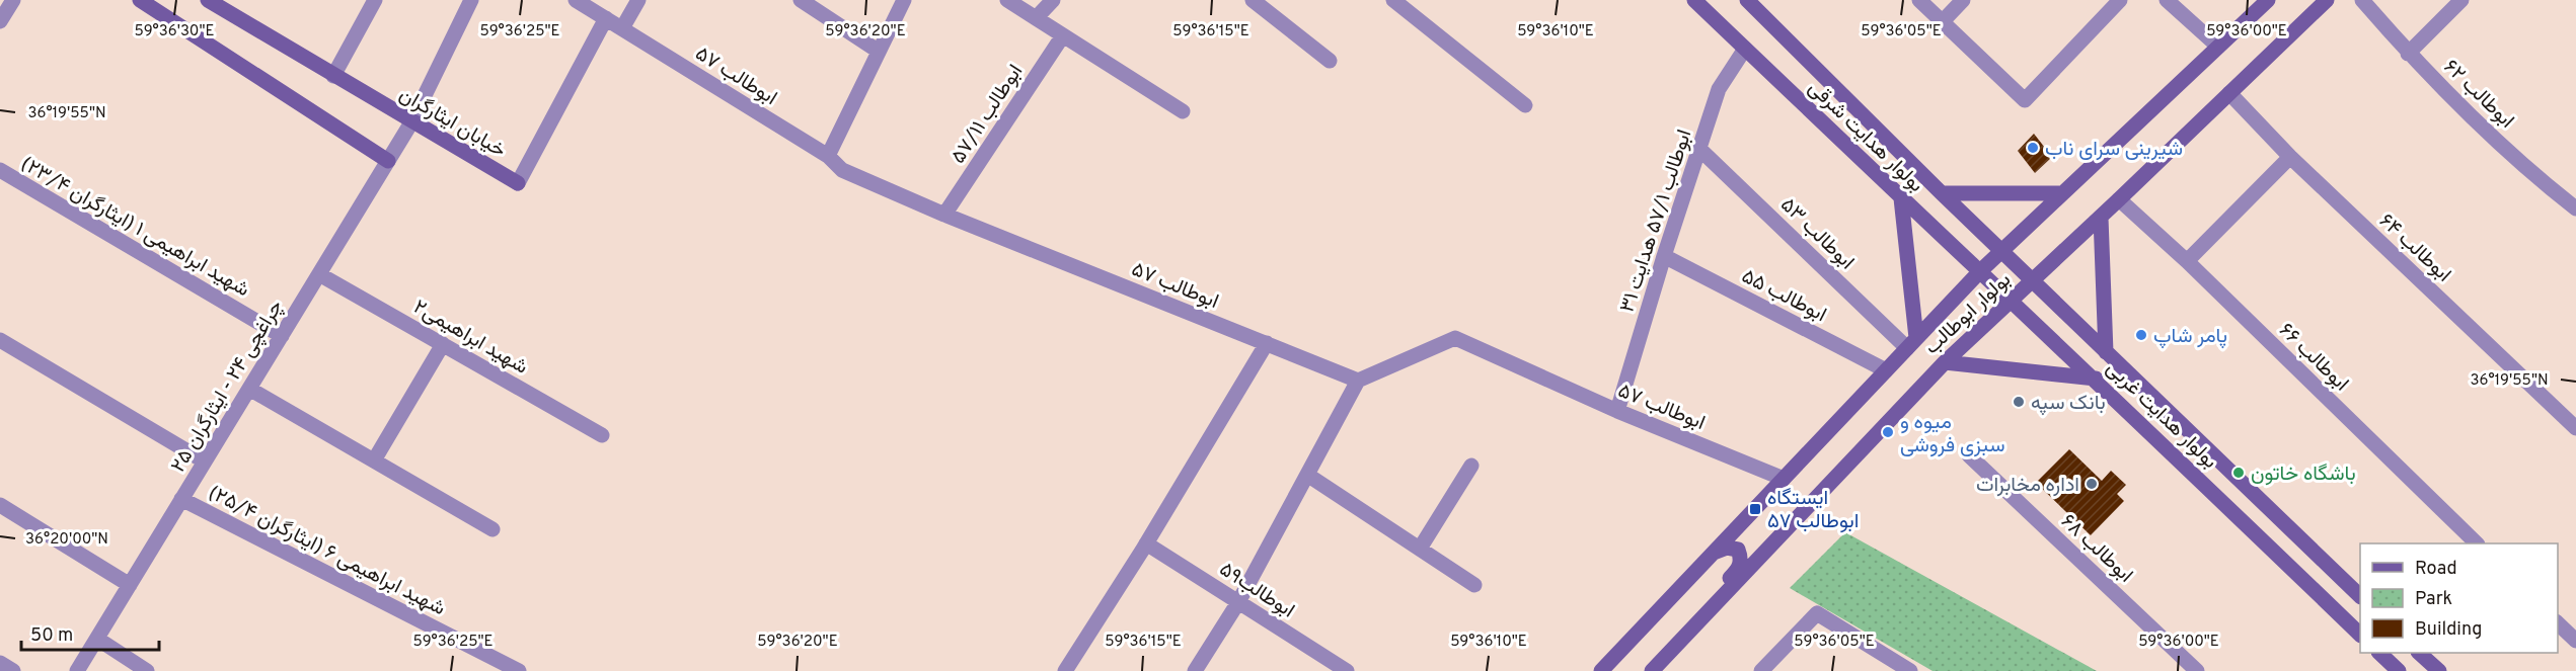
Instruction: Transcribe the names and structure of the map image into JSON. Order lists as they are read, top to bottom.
{
  "streets": {
    "main road": [
      "خیابان ایثارگران",
      "بولوار هدایت شرقی",
      "بولوار ابوطالب",
      "بولوار هدایت غربی"
    ],
    "street": [
      "ابوطالب ۵۷",
      "ابوطالب ۶۲",
      "ابوطالب ۵۷/۱۱",
      "ابوطالب ۵۷/۱ هدایت ۳۱",
      "شهید ابراهیمی ۱ (ایثارگران ۲۳/۴)",
      "ابوطالب ۵۳",
      "ابوطالب ۶۴",
      "ابوطالب ۵۵",
      "شهید ابراهیمی۲",
      "ابوطالب ۶۶",
      "چراغچی ۲۴ - ایثارگران ۲۵",
      "ابوطالب ۶۸",
      "شهید ابراهیمی ۶ (ایثارگران ۲۵/۴)",
      "ابوطالب۵۹"
    ]
  },
  "crossings": [
    ["ابوطالب ۵۷", "ابوطالب ۵۷/۱۱"],
    ["ابوطالب ۵۷", "خیابان ایثارگران"],
    ["ابوطالب ۵۷", "ابوطالب ۵۷/۱ هدایت ۳۱"],
    ["ابوطالب ۵۷", "بولوار ابوطالب"],
    ["خیابان ایثارگران", "چراغچی ۲۴ - ایثارگران ۲۵"],
    ["بولوار هدایت شرقی", "ابوطالب ۵۷/۱ هدایت ۳۱"],
    ["بولوار هدایت شرقی", "بولوار ابوطالب"],
    ["بولوار هدایت شرقی", "بولوار هدایت غربی"],
    ["ابوطالب ۵۷/۱ هدایت ۳۱", "ابوطالب ۵۳"],
    ["ابوطالب ۵۷/۱ هدایت ۳۱", "ابوطالب ۵۵"],
    ["شهید ابراهیمی ۱ (ایثارگران ۲۳/۴)", "چراغچی ۲۴ - ایثارگران ۲۵"],
    ["ابوطالب ۵۳", "بولوار ابوطالب"],
    ["ابوطالب ۶۴", "بولوار ابوطالب"],
    ["ابوطالب ۵۵", "بولوار ابوطالب"],
    ["بولوار ابوطالب", "ابوطالب ۶۶"],
    ["بولوار ابوطالب", "بولوار هدایت غربی"],
    ["شهید ابراهیمی۲", "چراغچی ۲۴ - ایثارگران ۲۵"],
    ["چراغچی ۲۴ - ایثارگران ۲۵", "شهید ابراهیمی ۶ (ایثارگران ۲۵/۴)"]
  ],
  "places": {
    "other": [
      "شیرینی سرای ناب",
      "پامر شاپ",
      "بانک سپه",
      "میوه و سبزی فروشی",
      "باشگاه خاتون",
      "اداره مخابرات"
    ],
    "transit": ["ایستگاه ابوطالب ۵۷"]
  },
  "legend": ["Road", "Park", "Building"],
  "scale_bar": "50 m",
  "coordinates": [
    "59°36'30\"E",
    "59°36'25\"E",
    "59°36'20\"E",
    "59°36'15\"E",
    "59°36'10\"E",
    "59°36'05\"E",
    "59°36'00\"E",
    "36°19'55\"N",
    "36°20'00\"N"
  ]
}
